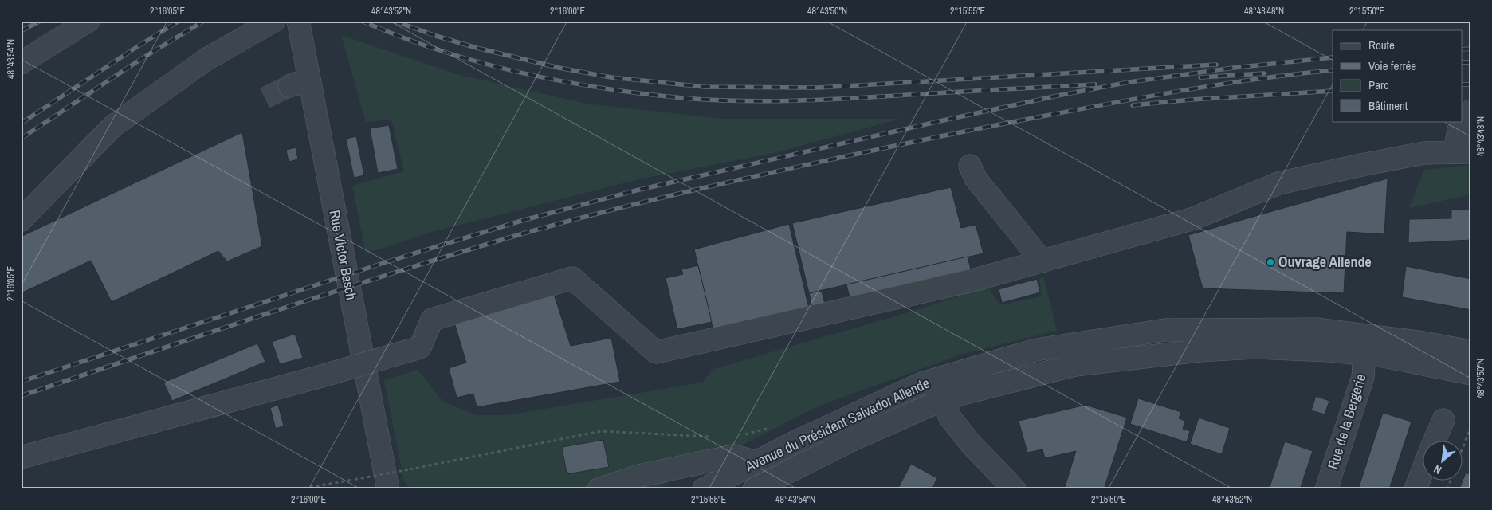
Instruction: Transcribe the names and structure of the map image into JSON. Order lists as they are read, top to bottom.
{
  "streets": {
    "street": ["Rue Victor Basch", "Rue de la Bergerie", "Avenue du Président Salvador Allende"]
  },
  "crossings": [
    ["Rue de la Bergerie", "Avenue du Président Salvador Allende"]
  ],
  "places": ["Ouvrage Allende"],
  "legend": [
    "Route",
    "Voie ferrée",
    "Parc",
    "Bâtiment"
  ],
  "north": "bottom left",
  "coordinates": [
    "2°16'05\"E",
    "48°43'52\"N",
    "2°16'00\"E",
    "48°43'50\"N",
    "2°15'55\"E",
    "48°43'48\"N",
    "2°15'50\"E",
    "48°43'54\"N"
  ]
}
